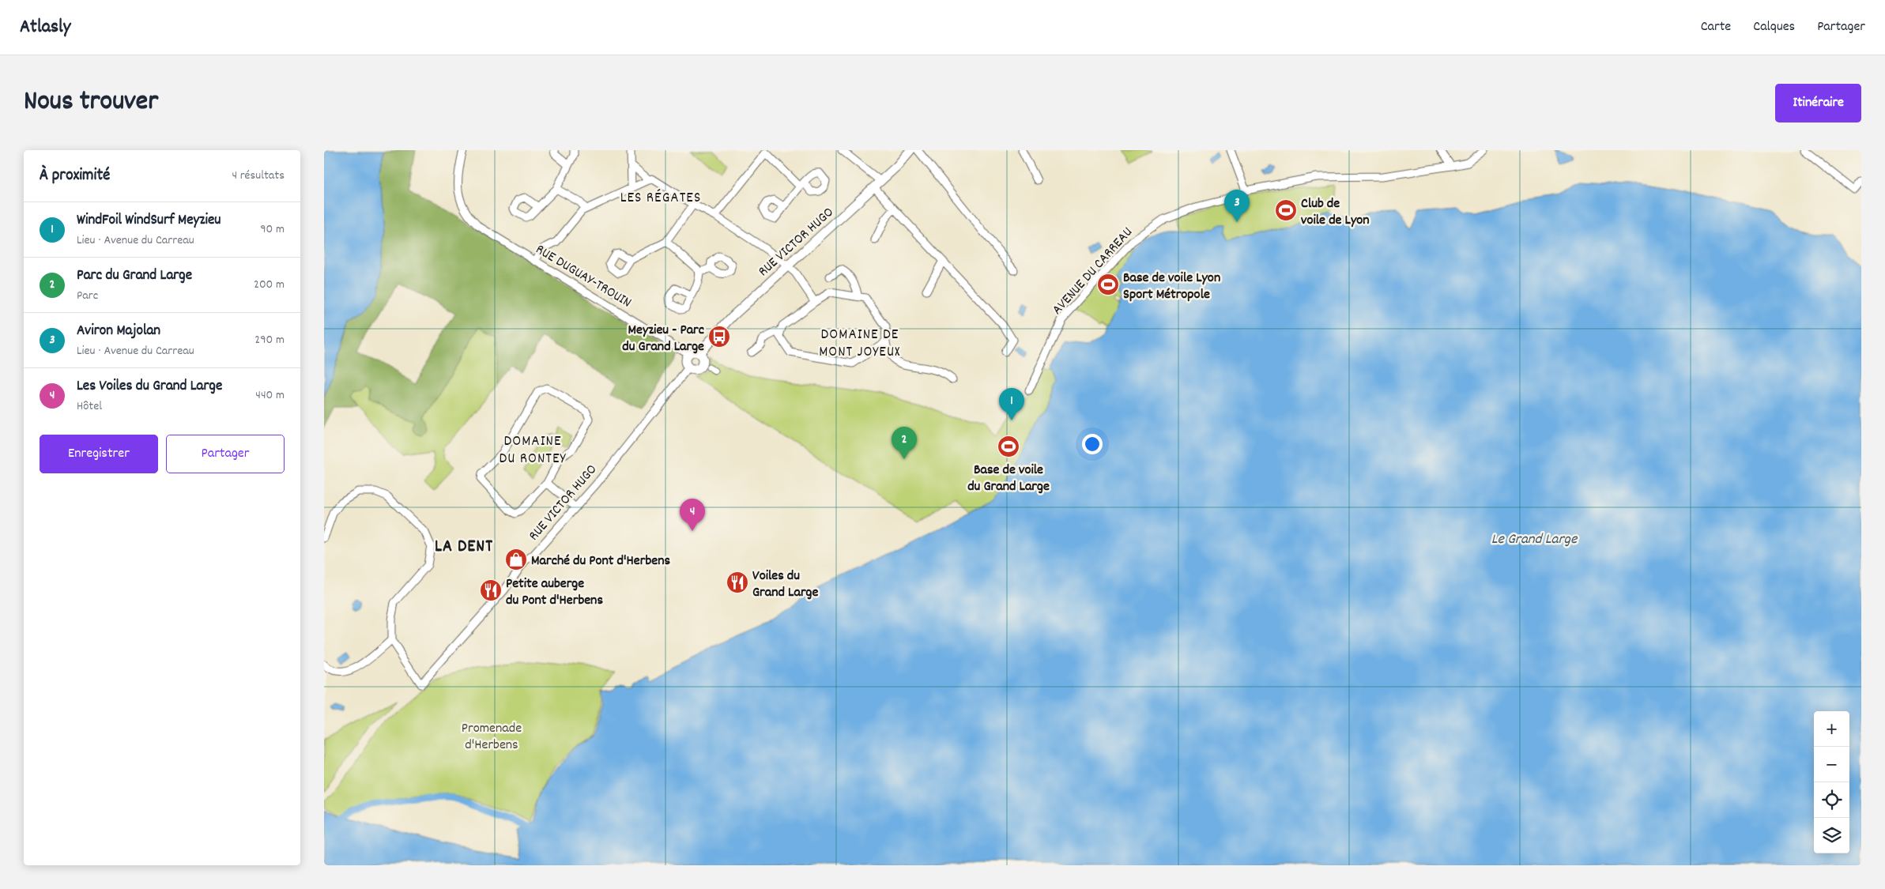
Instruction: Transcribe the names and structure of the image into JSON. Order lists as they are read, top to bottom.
{
  "streets": {
    "street": ["RUE VICTOR HUGO", "AVENUE DU CARREAU", "RUE DUGUAY-TROUIN"]
  },
  "crossings": [
    ["RUE VICTOR HUGO", "RUE DUGUAY-TROUIN"]
  ],
  "districts": [
    "LES RÉGATES",
    "DOMAINE DE MONT JOYEUX",
    "DOMAINE DU RONTEY",
    "LA DENT"
  ],
  "water": ["Le Grand Large"],
  "parks": ["Promenade d'Herbens"],
  "places": {
    "sports": ["Club de voile de Lyon", "Base de voile Lyon Sport Métropole", "Base de voile du Grand Large"],
    "bus stop": ["Meyzieu - Parc du Grand Large"],
    "shop": ["Marché du Pont d'Herbens"],
    "restaurant": ["Voiles du Grand Large", "Petite auberge du Pont d'Herbens"]
  },
  "page": {
    "header": "Atlasly",
    "nav": ["Carte", "Calques", "Partager"],
    "title": "Nous trouver",
    "buttons": [
      "Itinéraire",
      ["Enregistrer", "Partager"]
    ],
    "heading": ["À proximité", "4 résultats"],
    "pins": [
      "3",
      "1",
      "2",
      "4"
    ],
    "list": [
      {
        "mark": "1",
        "name": "WindFoil WindSurf Meyzieu",
        "note": "Lieu · Avenue du Carreau",
        "value": "90 m"
      },
      {
        "mark": "2",
        "name": "Parc du Grand Large",
        "note": "Parc",
        "value": "200 m"
      },
      {
        "mark": "3",
        "name": "Aviron Majolan",
        "note": "Lieu · Avenue du Carreau",
        "value": "290 m"
      },
      {
        "mark": "4",
        "name": "Les Voiles du Grand Large",
        "note": "Hôtel",
        "value": "440 m"
      }
    ],
    "map_buttons": ["+", "−"]
  }
}
